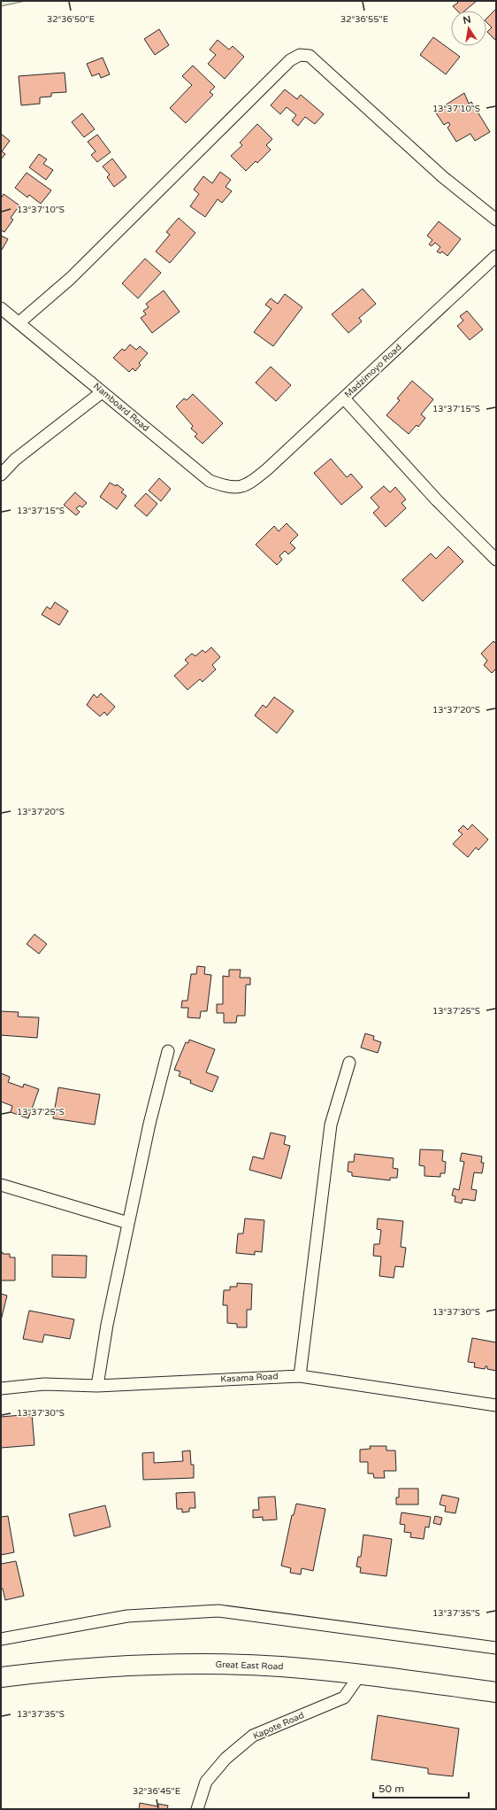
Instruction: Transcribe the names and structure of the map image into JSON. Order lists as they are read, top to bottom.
{
  "streets": {
    "highway": ["Great East Road"],
    "street": [
      "Madzimoyo Road",
      "Namboard Road",
      "Kasama Road",
      "Kapote Road"
    ]
  },
  "crossings": [
    ["Madzimoyo Road", "Namboard Road"],
    ["Great East Road", "Kapote Road"]
  ],
  "scale_bar": "50 m",
  "north": "top",
  "coordinates": [
    "32°36'50\"E",
    "32°36'55\"E",
    "13°37'10\"S",
    "13°37'15\"S",
    "13°37'20\"S",
    "13°37'25\"S",
    "13°37'30\"S",
    "13°37'35\"S",
    "32°36'45\"E"
  ]
}
